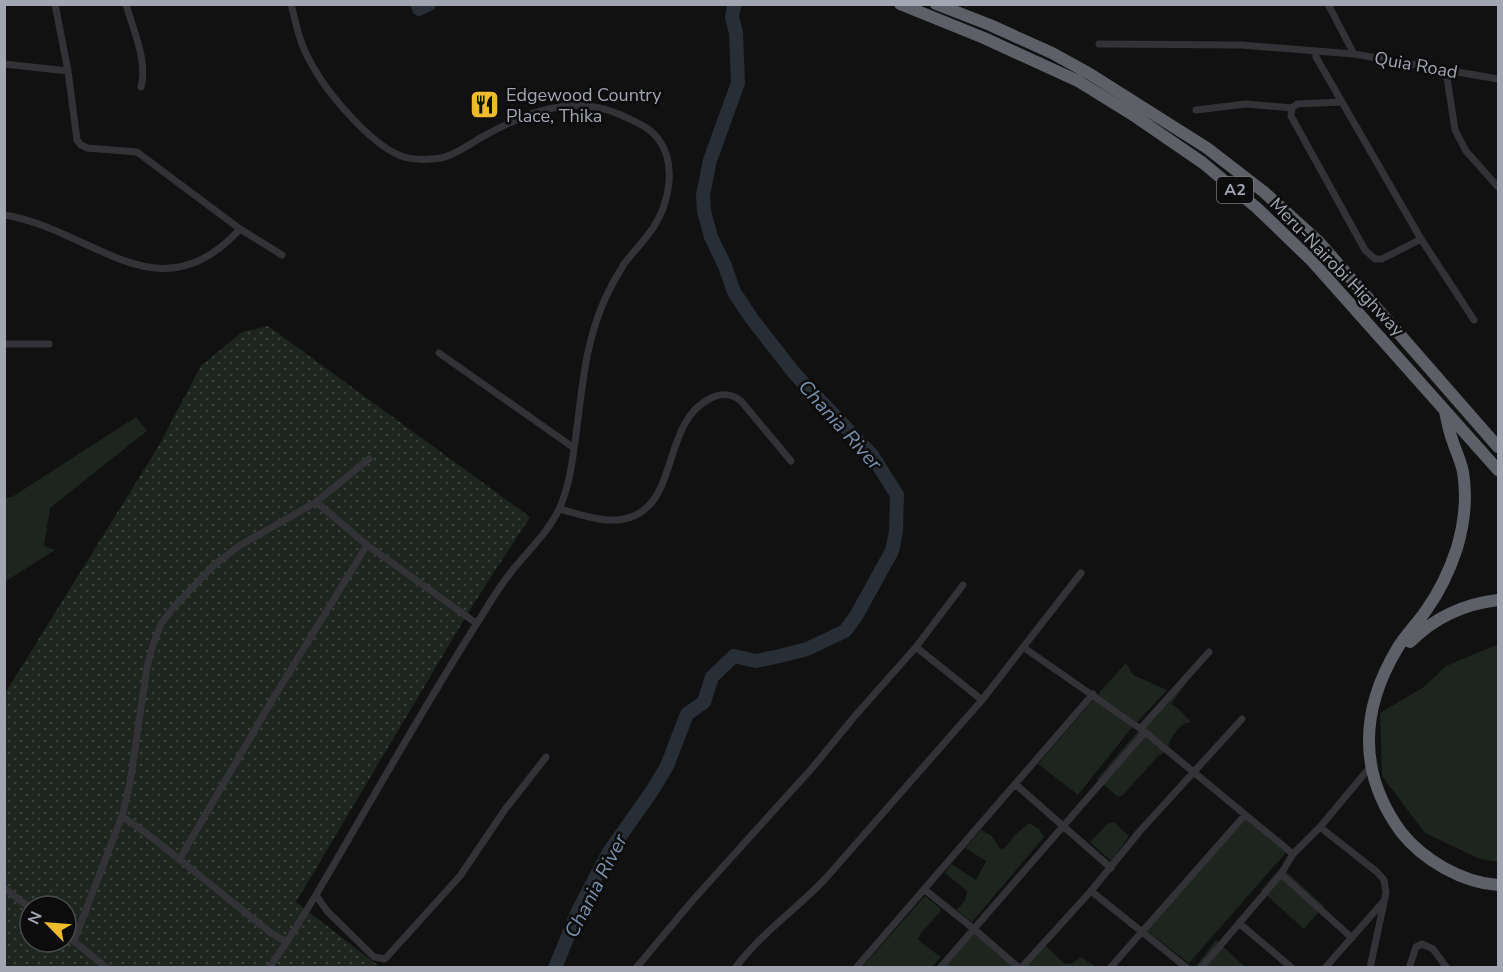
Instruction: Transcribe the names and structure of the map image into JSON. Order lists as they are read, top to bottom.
{
  "streets": {
    "highway": ["A2", "Meru-Nairobi Highway"],
    "street": ["Quia Road"]
  },
  "water": ["Chania River"],
  "places": {
    "restaurant": ["Edgewood Country Place, Thika"]
  },
  "north": "top left"
}
